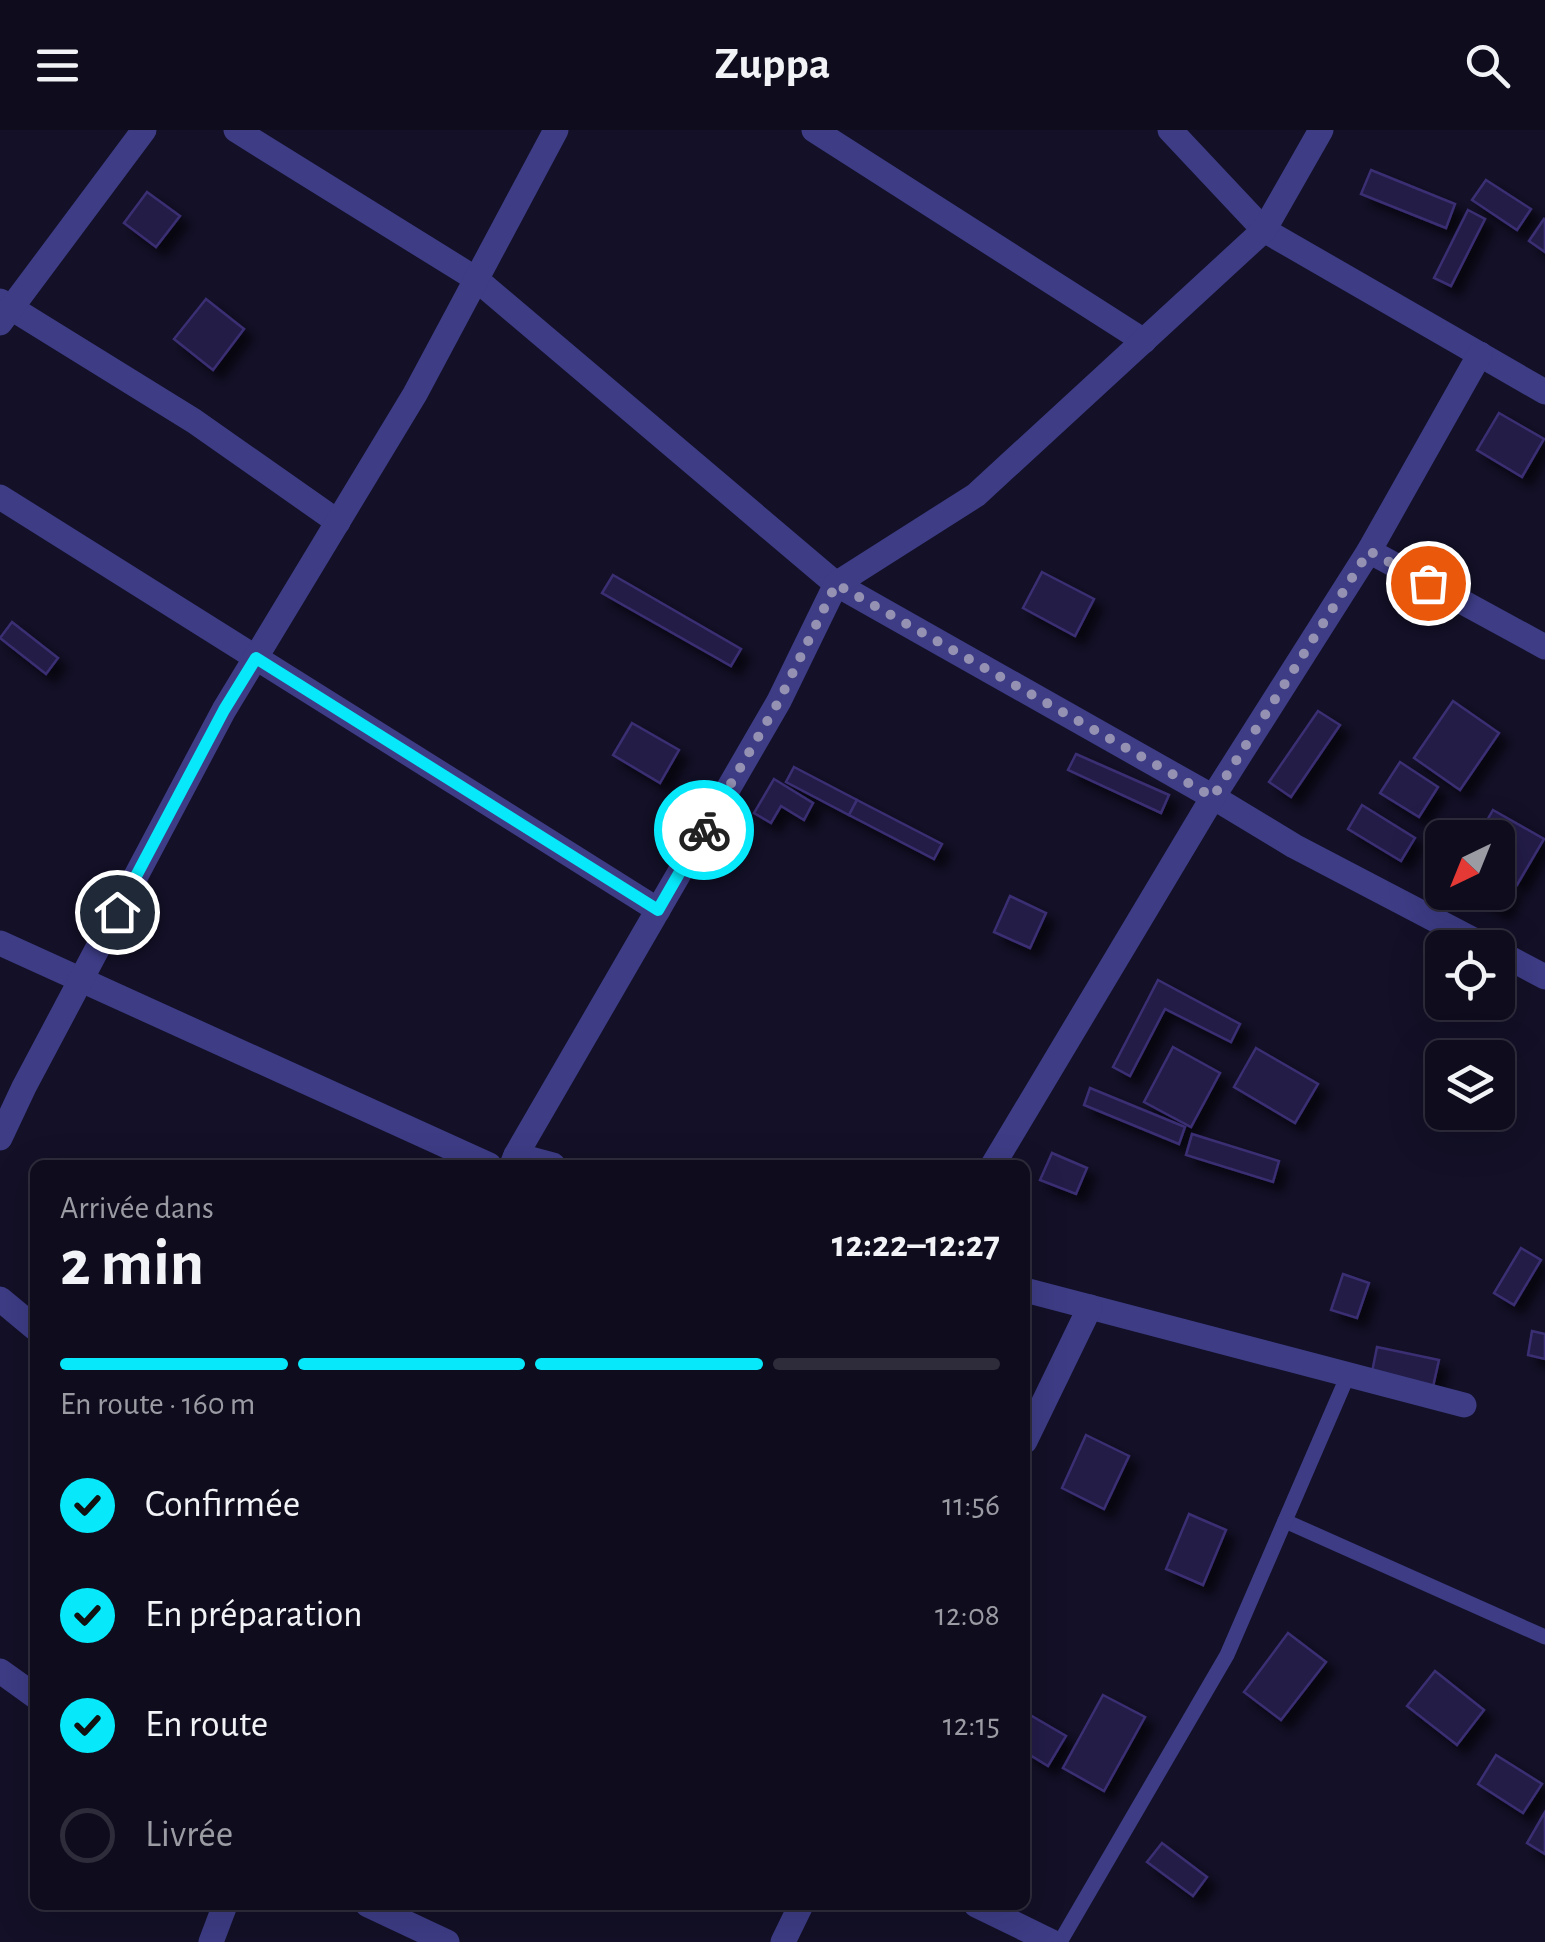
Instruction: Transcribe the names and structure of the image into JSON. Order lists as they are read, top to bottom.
{
  "north": "bottom left",
  "page": {
    "header": "Zuppa",
    "heading": ["2 min", "Arrivée dans", "12:22–12:27"],
    "bar": "En route · 160 m",
    "list": [
      ["Confirmée", "11:56"],
      ["En préparation", "12:08"],
      ["En route", "12:15"],
      "Livrée"
    ]
  }
}
